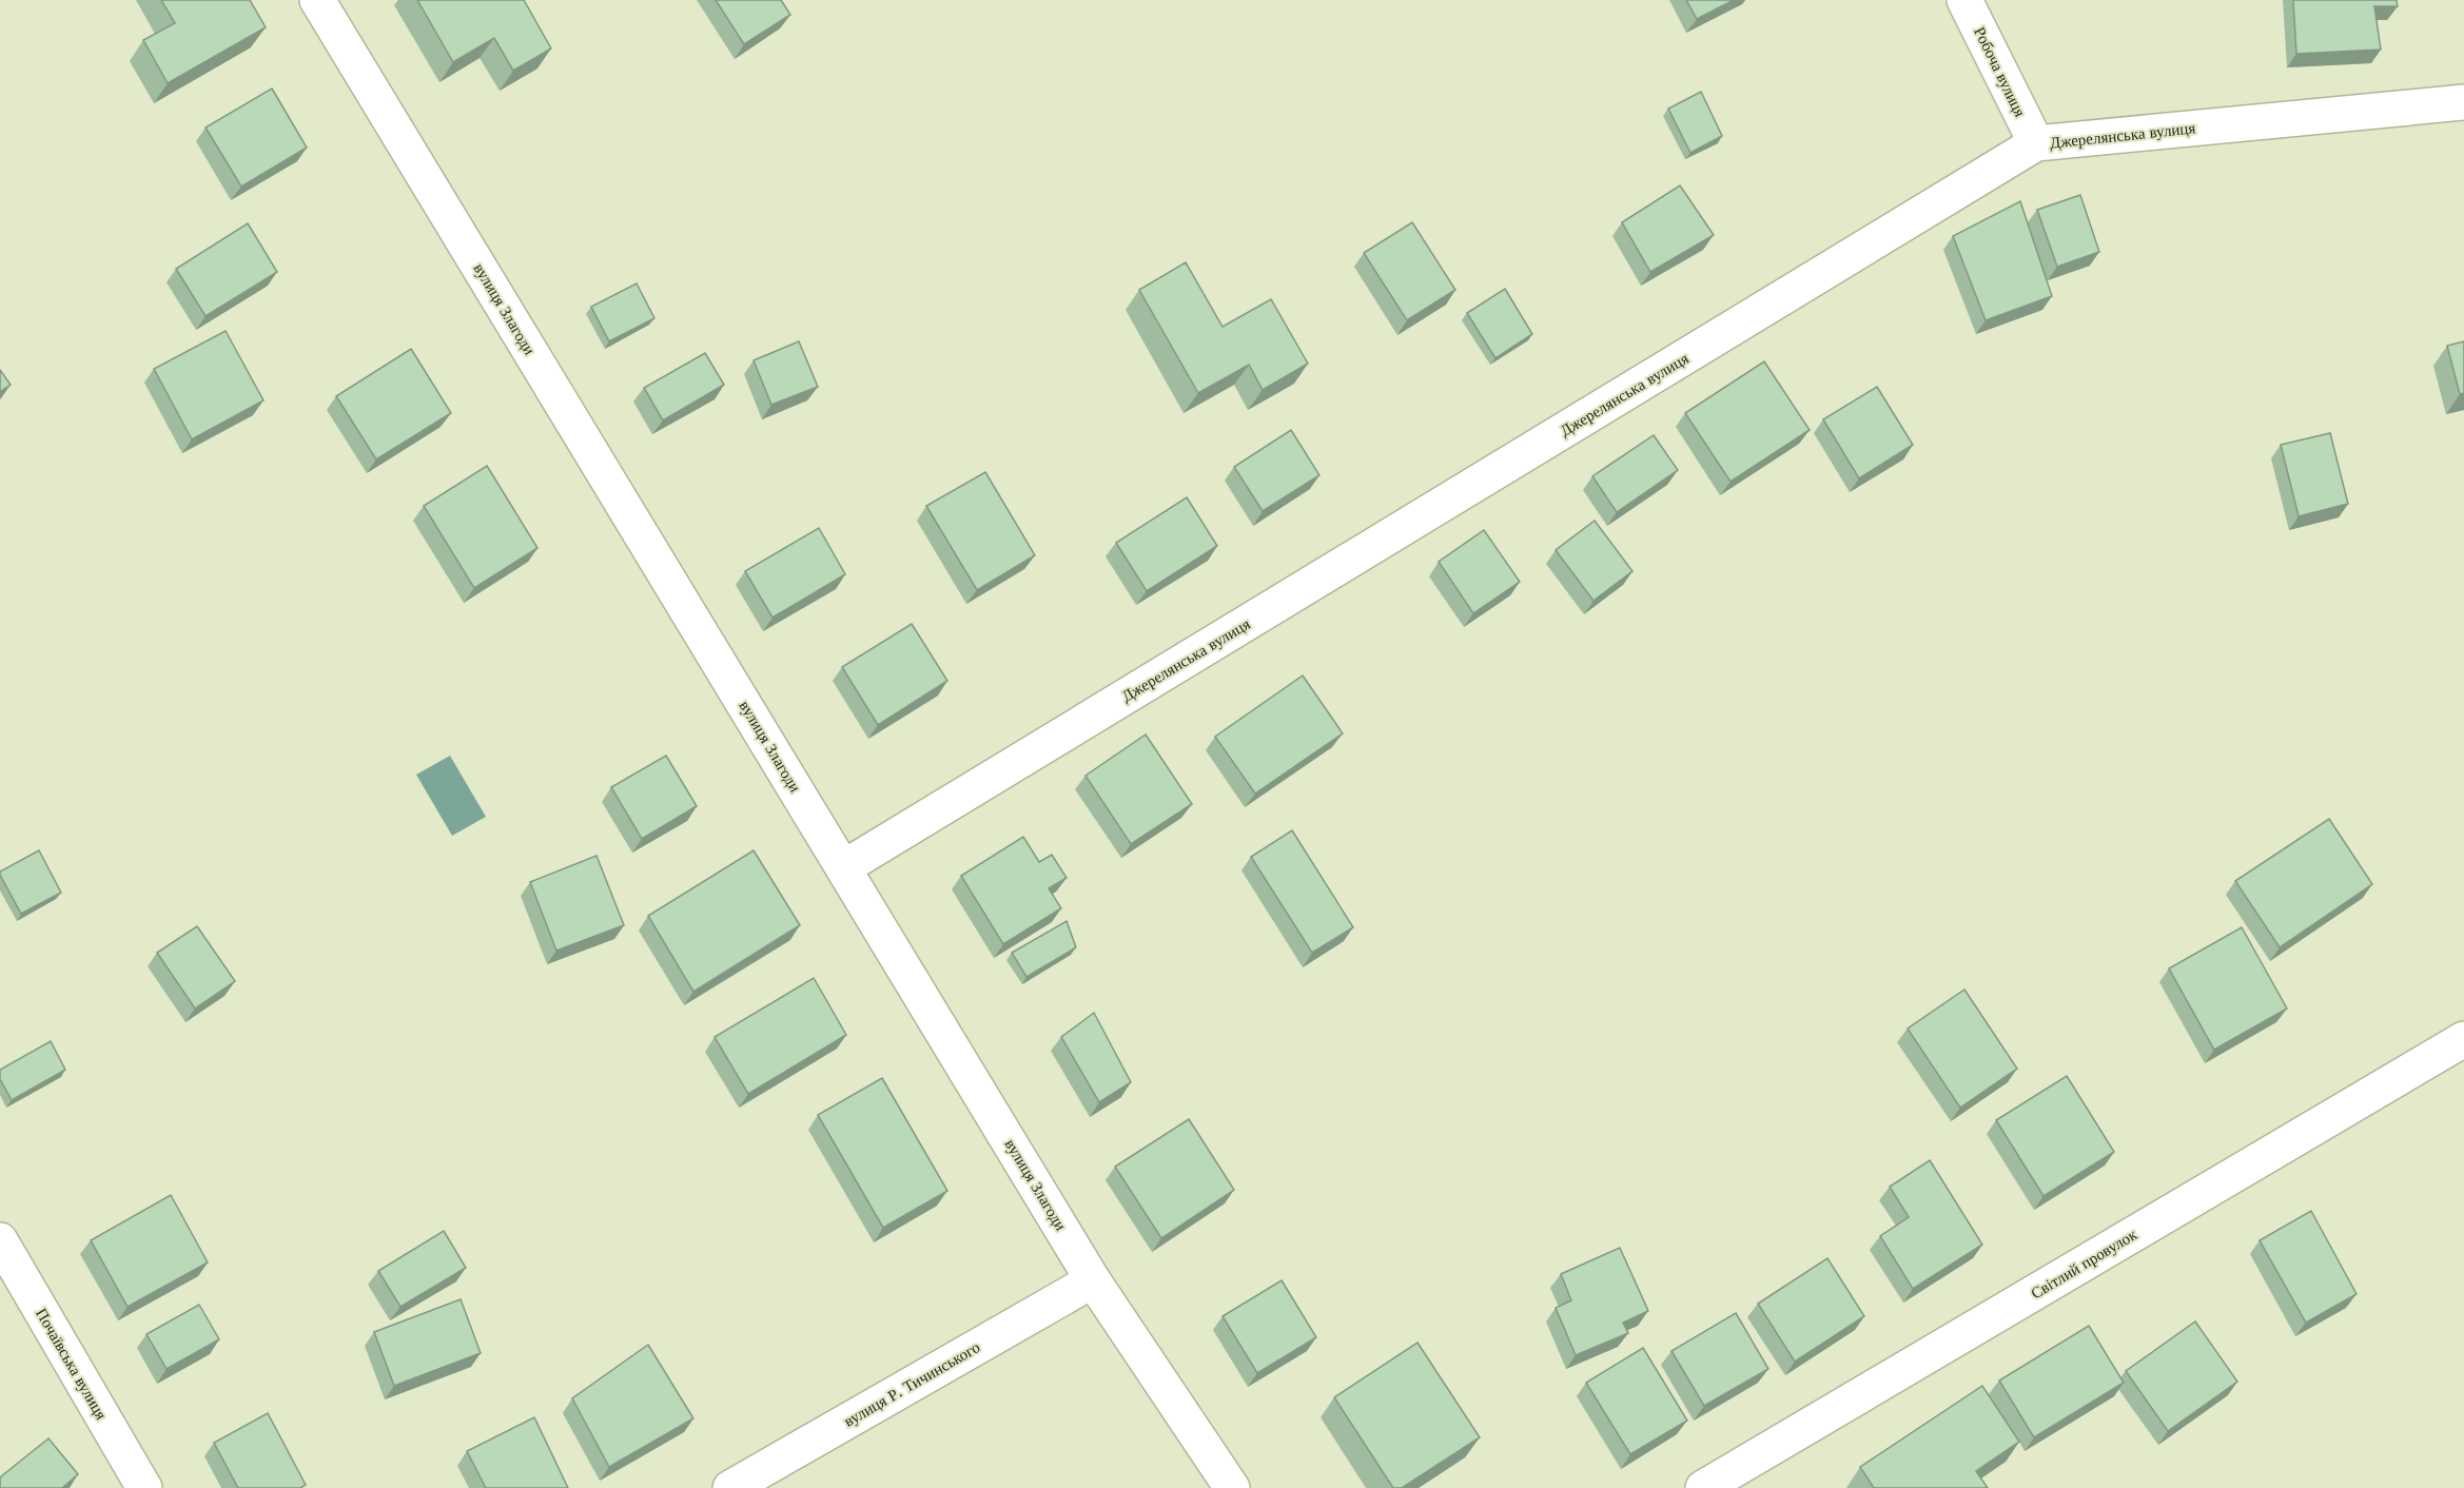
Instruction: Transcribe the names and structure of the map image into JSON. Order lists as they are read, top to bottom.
{
  "streets": {
    "street": [
      "Робоча вулиця",
      "Джерелянська вулиця",
      "вулиця Злагоди",
      "Світлий провулок",
      "Почаївська вулиця",
      "вулиця Р. Тичинського"
    ]
  },
  "crossings": [
    ["Робоча вулиця", "Джерелянська вулиця"],
    ["Джерелянська вулиця", "вулиця Злагоди"],
    ["вулиця Злагоди", "вулиця Р. Тичинського"]
  ]
}
